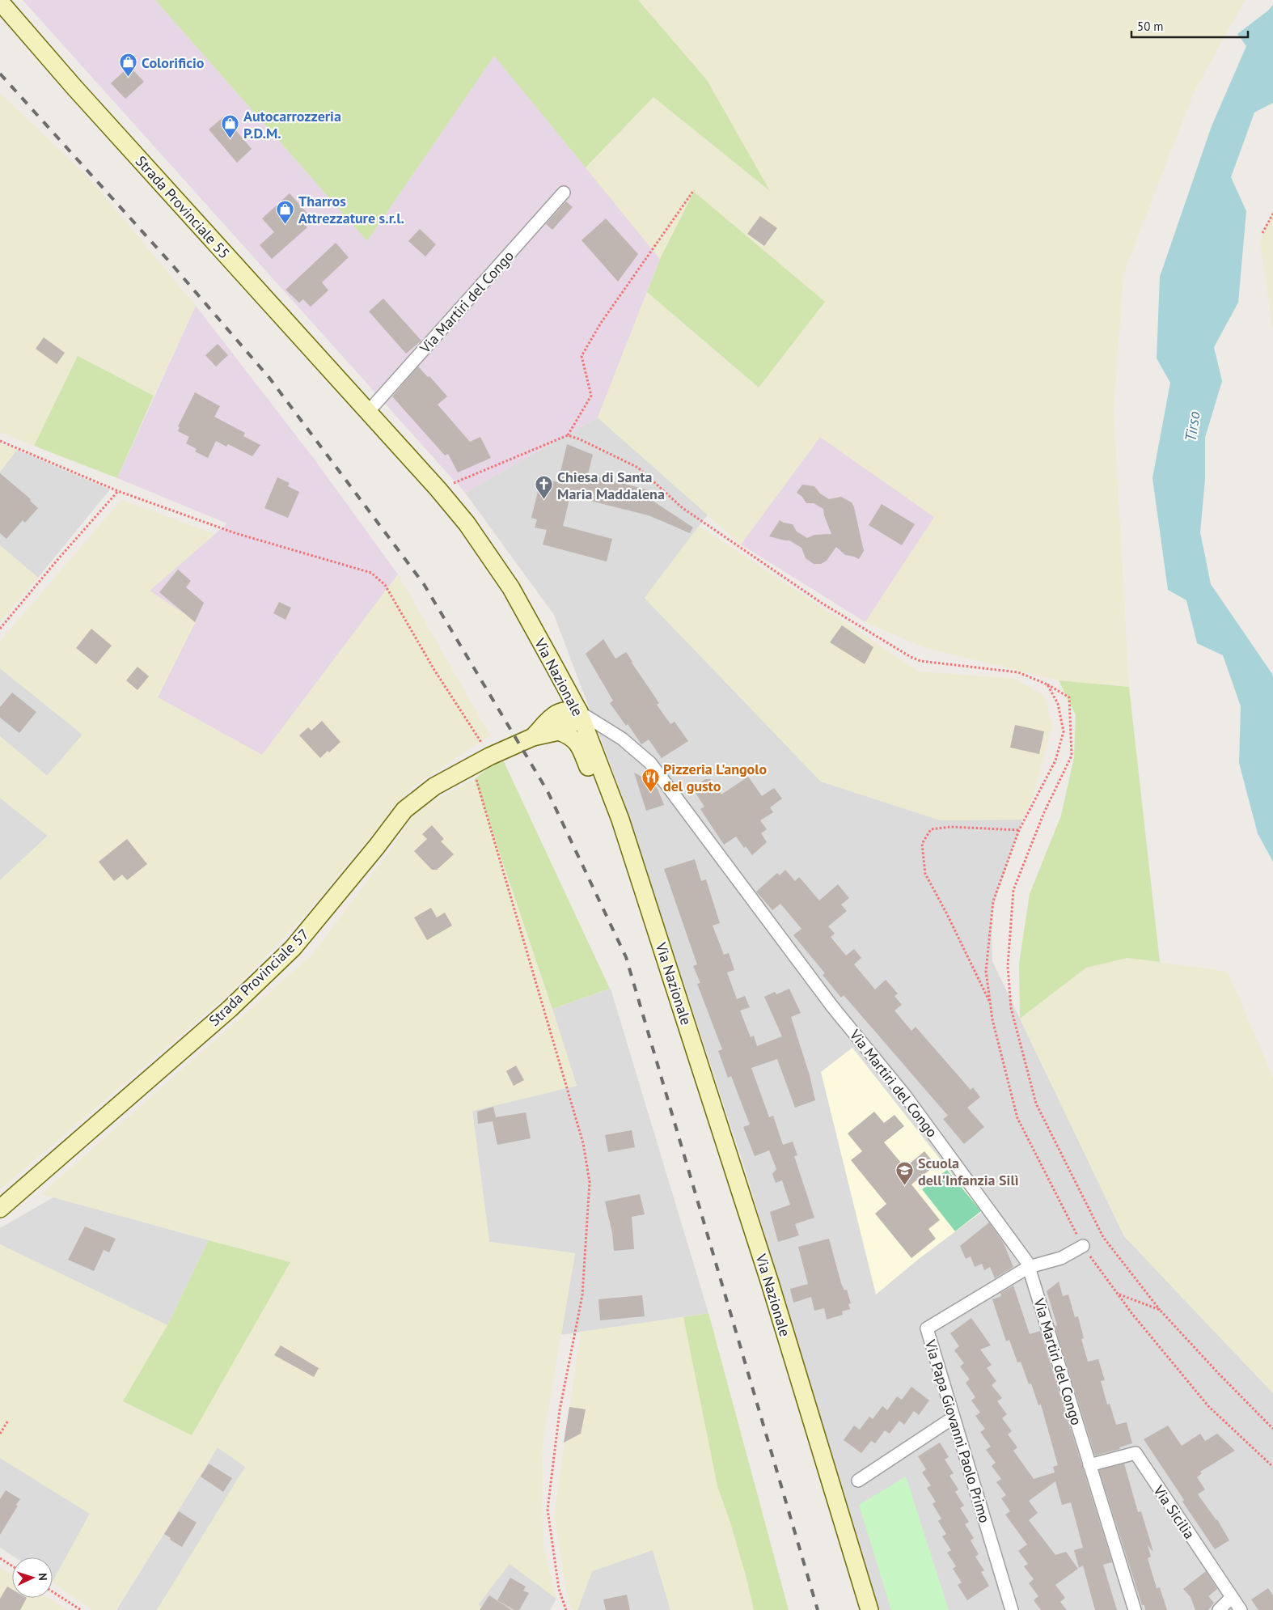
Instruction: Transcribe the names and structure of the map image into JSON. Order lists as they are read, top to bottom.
{
  "streets": {
    "main road": ["Strada Provinciale 55", "Via Nazionale", "Strada Provinciale 57"],
    "street": ["Via Martiri del Congo", "Via Papa Giovanni Paolo Primo", "Via Sicilia"]
  },
  "crossings": [
    ["Strada Provinciale 55", "Via Martiri del Congo"],
    ["Strada Provinciale 55", "Via Nazionale"],
    ["Via Martiri del Congo", "Via Nazionale"],
    ["Via Martiri del Congo", "Strada Provinciale 57"],
    ["Via Martiri del Congo", "Via Papa Giovanni Paolo Primo"],
    ["Via Martiri del Congo", "Via Sicilia"],
    ["Via Nazionale", "Strada Provinciale 57"]
  ],
  "water": ["Tirso"],
  "places": {
    "shop": ["Colorificio", "Autocarrozzeria P.D.M.", "Tharros Attrezzature s.r.l."],
    "church": ["Chiesa di Santa Maria Maddalena"],
    "restaurant": ["Pizzeria L'angolo del gusto"],
    "school or university": ["Scuola dell'Infanzia Silì"]
  },
  "scale_bar": "50 m",
  "north": "right"
}
